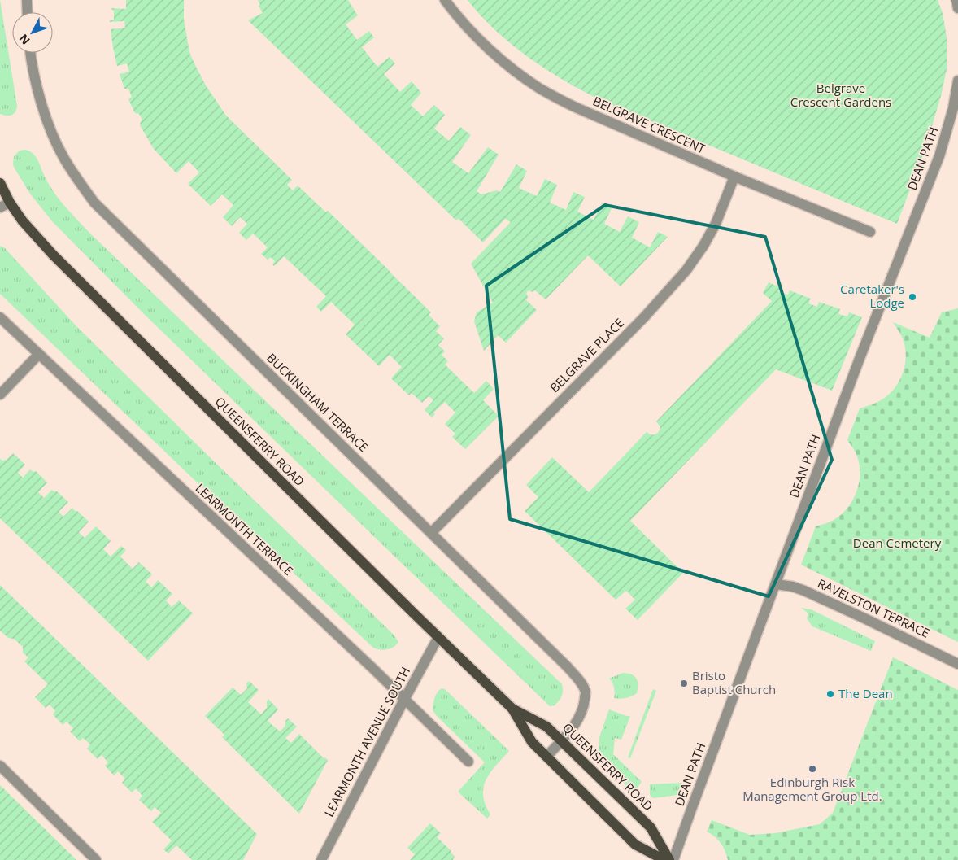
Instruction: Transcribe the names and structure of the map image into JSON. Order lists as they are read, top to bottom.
{
  "streets": {
    "main road": ["QUEENSFERRY ROAD"],
    "street": [
      "BELGRAVE CRESCENT",
      "DEAN PATH",
      "BELGRAVE PLACE",
      "BUCKINGHAM TERRACE",
      "LEARMONTH TERRACE",
      "RAVELSTON TERRACE",
      "LEARMONTH AVENUE SOUTH"
    ]
  },
  "crossings": [
    ["BELGRAVE CRESCENT", "BELGRAVE PLACE"],
    ["DEAN PATH", "RAVELSTON TERRACE"],
    ["BELGRAVE PLACE", "BUCKINGHAM TERRACE"],
    ["BUCKINGHAM TERRACE", "QUEENSFERRY ROAD"],
    ["QUEENSFERRY ROAD", "LEARMONTH AVENUE SOUTH"],
    ["LEARMONTH TERRACE", "LEARMONTH AVENUE SOUTH"]
  ],
  "parks": ["Belgrave Crescent Gardens", "Dean Cemetery"],
  "places": [
    "Caretaker's Lodge",
    "Bristo Baptist Church",
    "The Dean",
    "Edinburgh Risk Management Group Ltd."
  ],
  "north": "bottom left"
}
